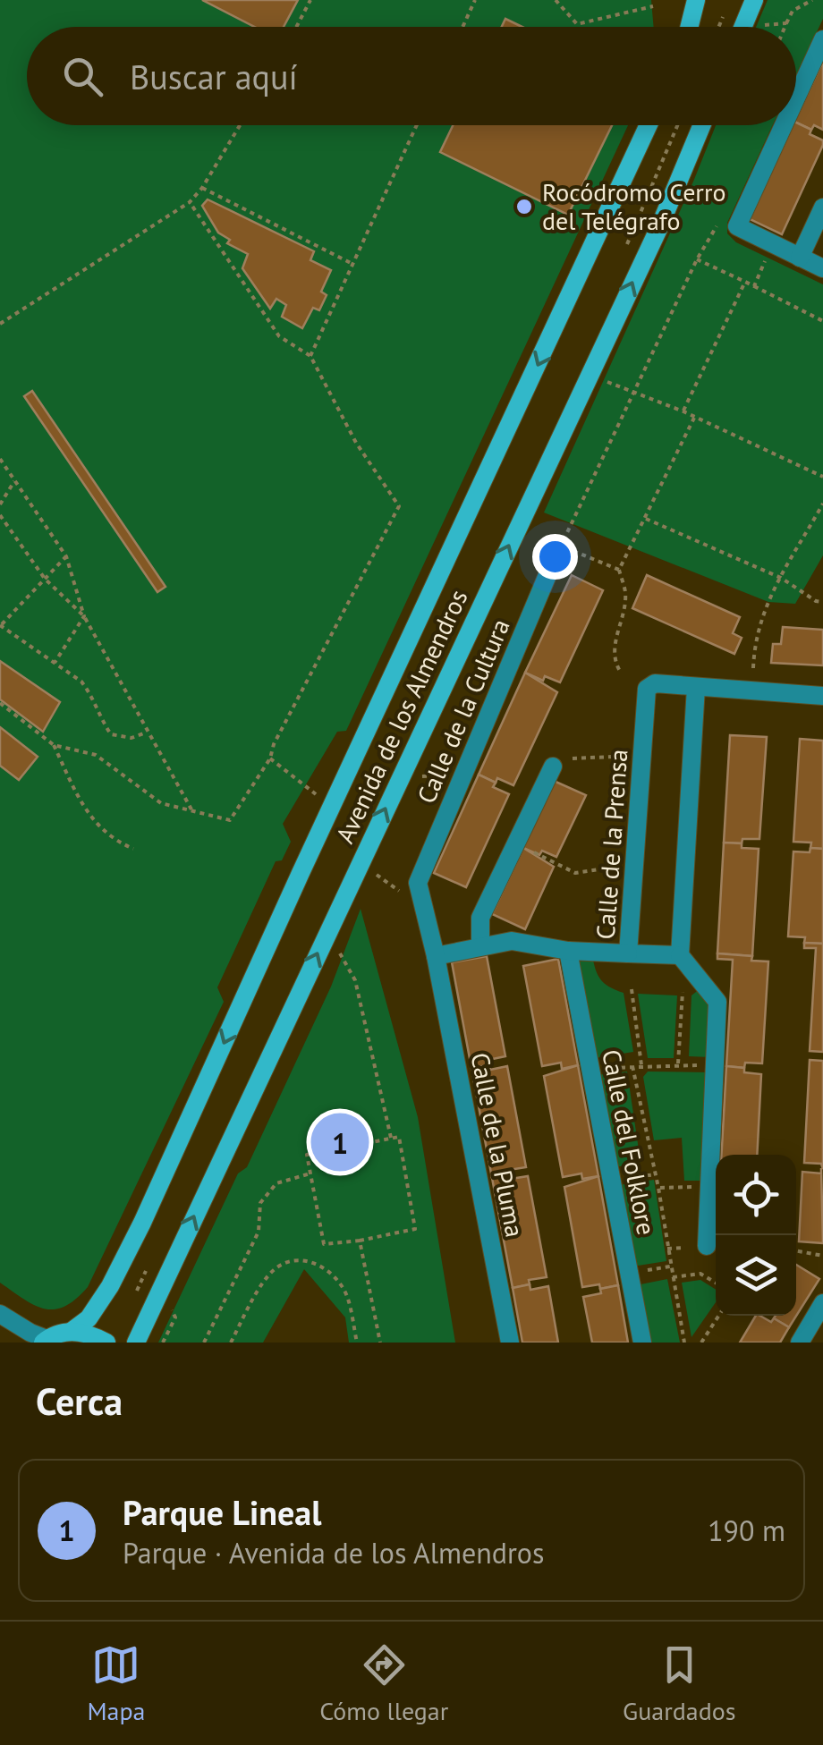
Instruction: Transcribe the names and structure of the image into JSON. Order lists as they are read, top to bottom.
{
  "streets": {
    "main road": ["Avenida de los Almendros"],
    "street": [
      "Calle de la Cultura",
      "Calle de la Prensa",
      "Calle del Folklore",
      "Calle de la Pluma"
    ]
  },
  "crossings": [
    ["Calle de la Cultura", "Calle de la Pluma"]
  ],
  "places": ["Rocódromo Cerro del Telégrafo"],
  "page": {
    "search": "Buscar aquí",
    "pins": "1",
    "heading": "Cerca",
    "list": [
      {
        "mark": "1",
        "name": "Parque Lineal",
        "note": "Parque · Avenida de los Almendros",
        "value": "190 m"
      }
    ],
    "nav": ["Mapa", "Cómo llegar", "Guardados"]
  }
}
